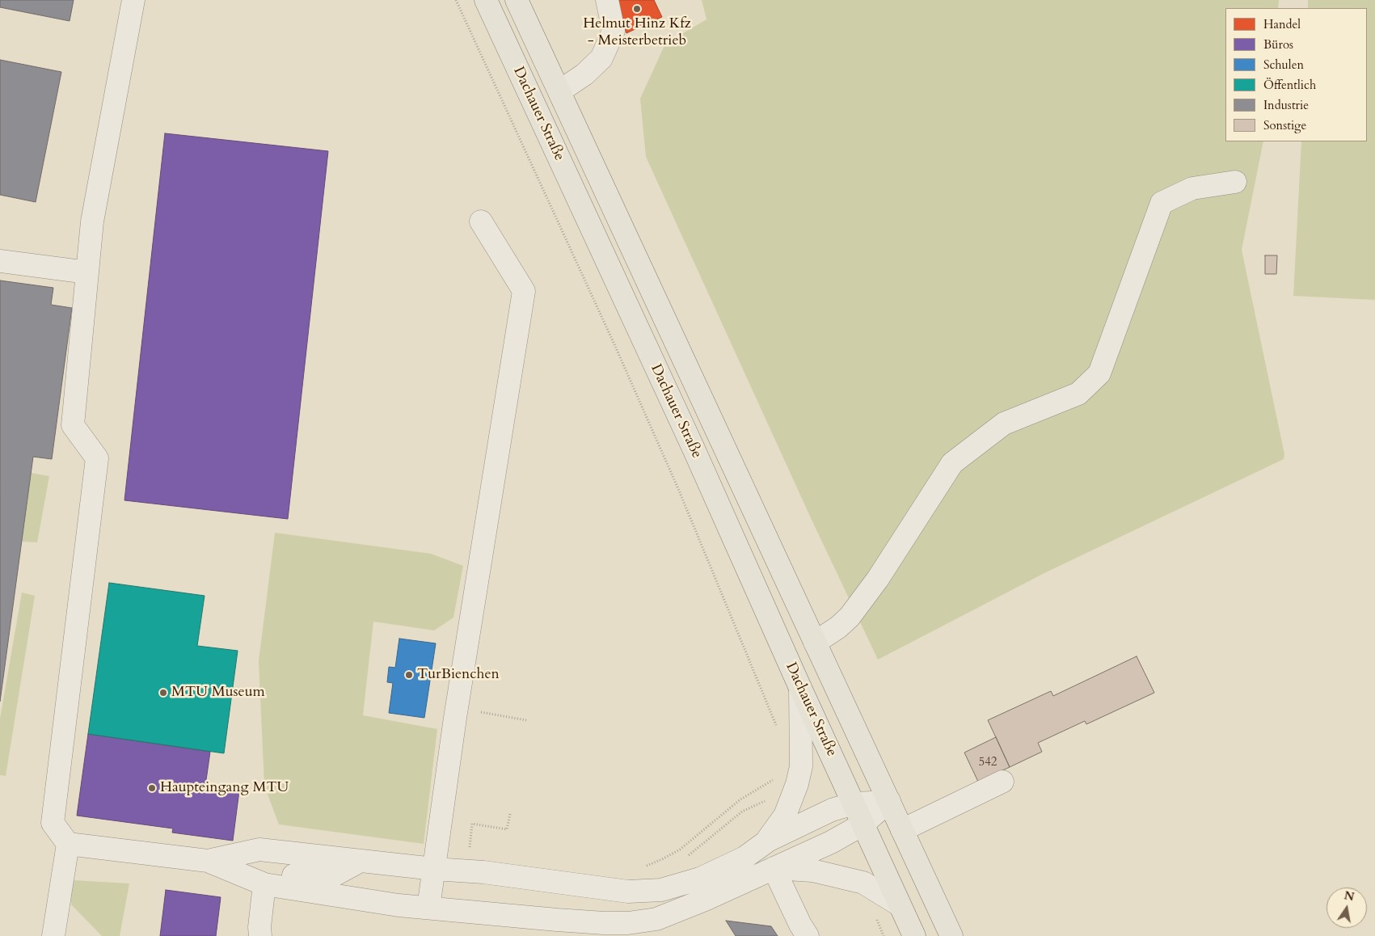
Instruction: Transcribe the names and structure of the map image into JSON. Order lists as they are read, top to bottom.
{
  "streets": {
    "main road": ["Dachauer Straße"]
  },
  "places": [
    "Helmut Hinz Kfz - Meisterbetrieb",
    "TurBienchen",
    "MTU Museum",
    "Haupteingang MTU"
  ],
  "house_numbers": ["542"],
  "legend": [
    "Handel",
    "Büros",
    "Schulen",
    "Öffentlich",
    "Industrie",
    "Sonstige"
  ],
  "north": "top"
}
